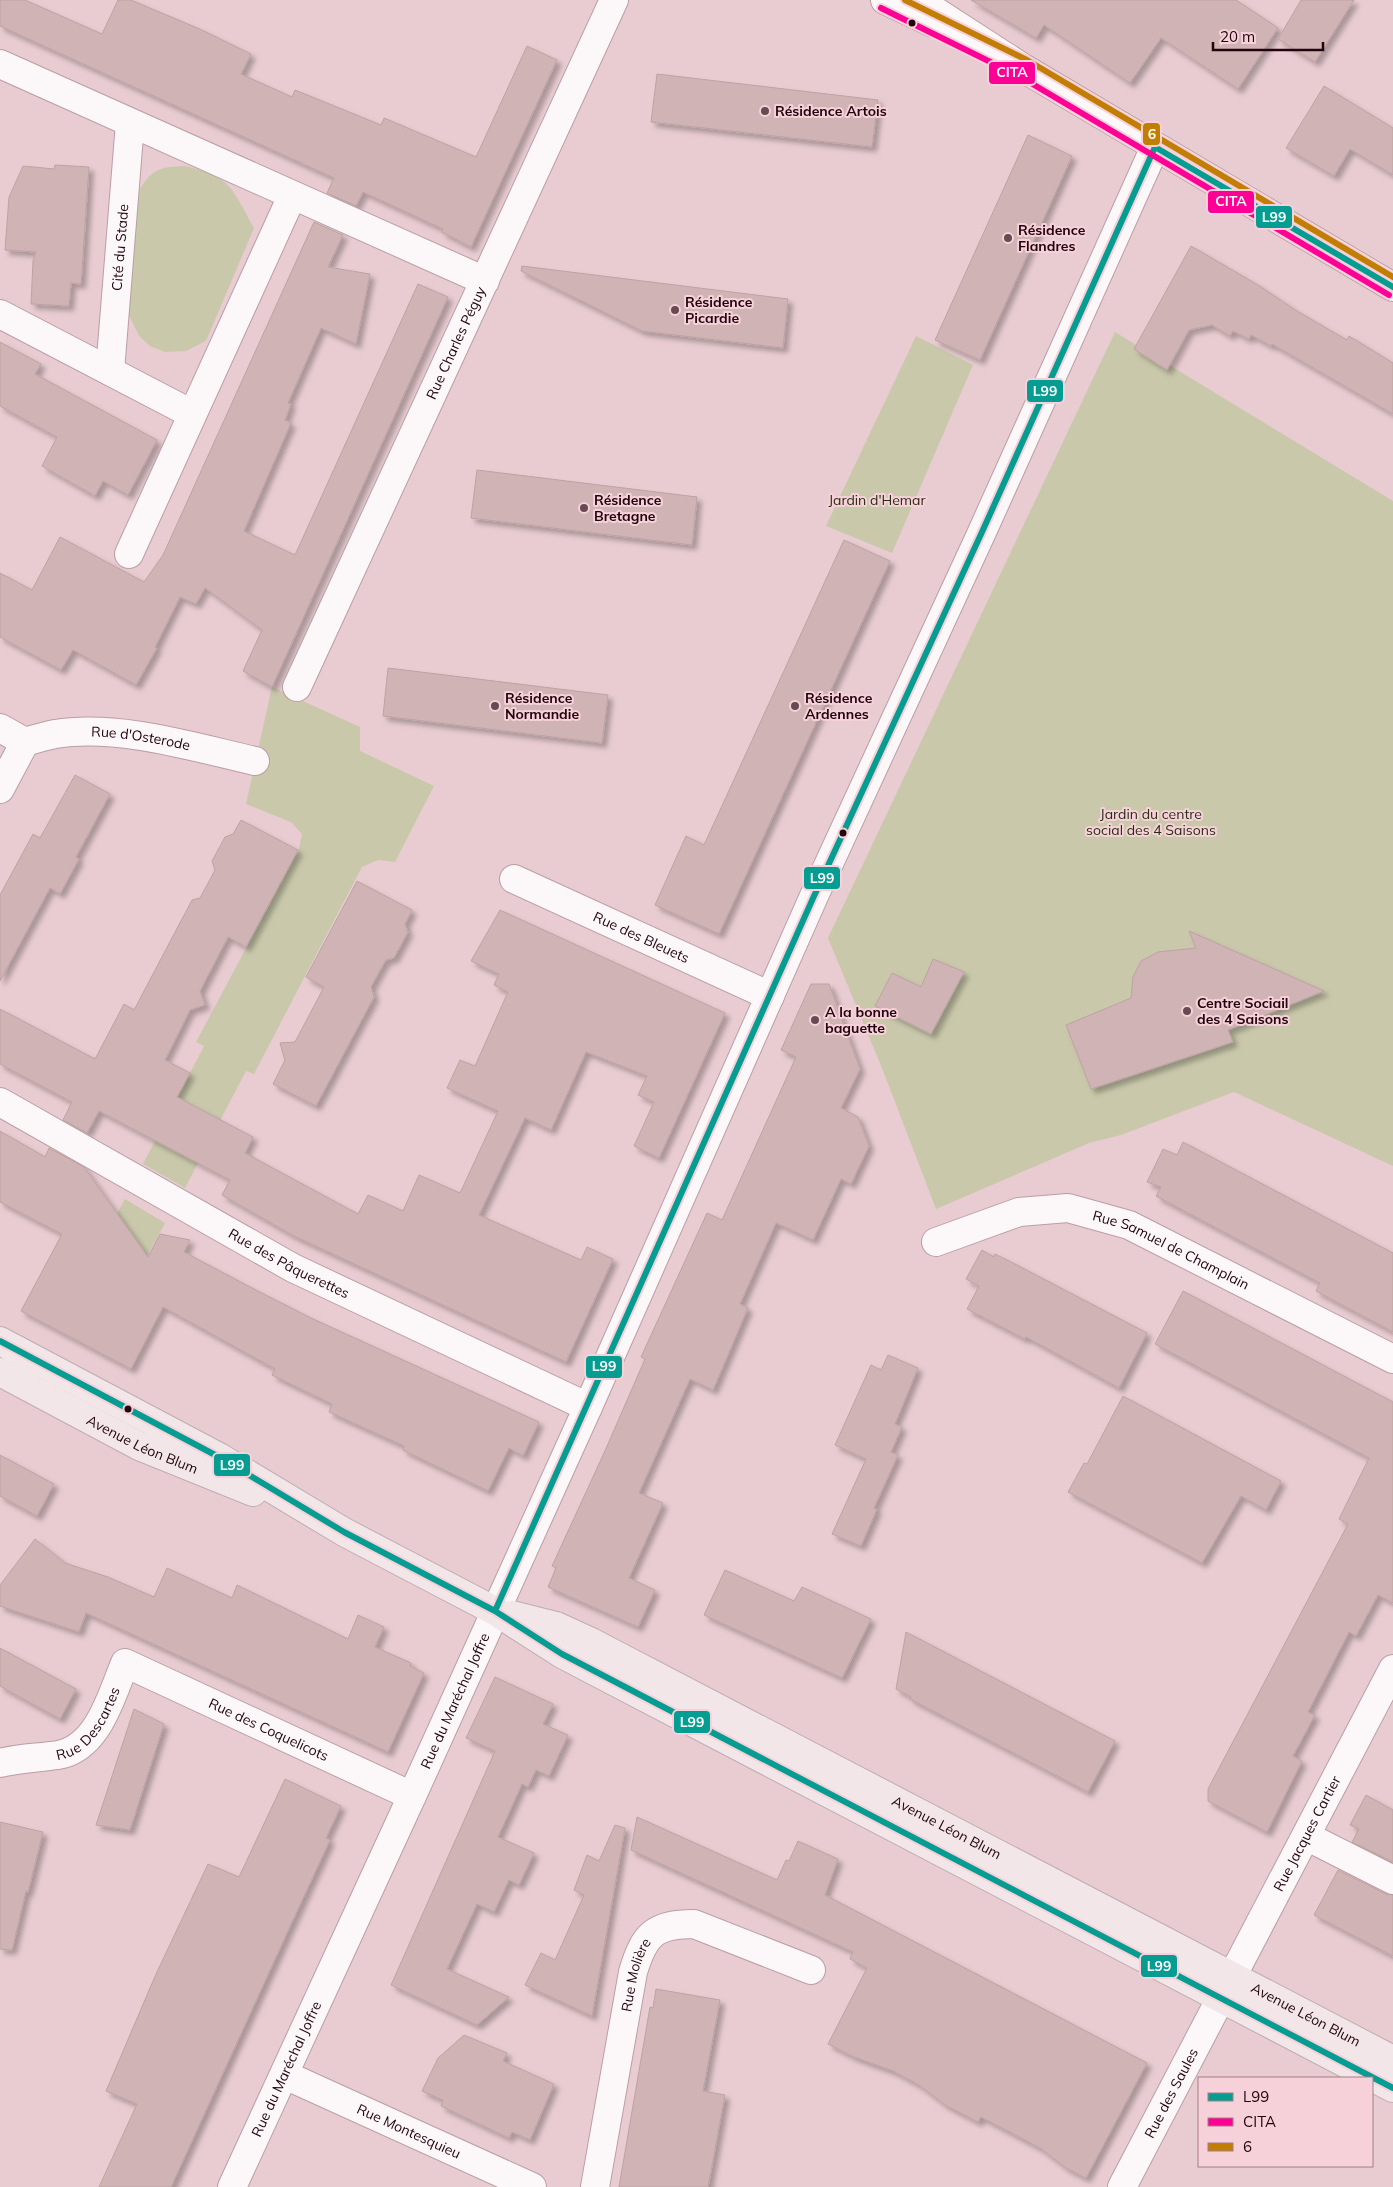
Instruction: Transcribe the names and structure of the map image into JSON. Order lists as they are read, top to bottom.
{
  "streets": {
    "main road": ["Avenue Léon Blum"],
    "street": [
      "Cité du Stade",
      "Rue Charles Péguy",
      "Rue d'Osterode",
      "Rue des Bleuets",
      "Rue Samuel de Champlain",
      "Rue des Pâquerettes",
      "Rue du Maréchal Joffre",
      "Rue Descartes",
      "Rue des Coquelicots",
      "Rue Jacques Cartier",
      "Rue Molière",
      "Rue des Saules",
      "Rue Montesquieu"
    ]
  },
  "crossings": [
    ["Rue des Bleuets", "Rue du Maréchal Joffre"],
    ["Rue des Pâquerettes", "Rue du Maréchal Joffre"],
    ["Avenue Léon Blum", "Rue du Maréchal Joffre"],
    ["Avenue Léon Blum", "Rue Jacques Cartier"],
    ["Avenue Léon Blum", "Rue des Saules"],
    ["Rue du Maréchal Joffre", "Rue des Coquelicots"],
    ["Rue du Maréchal Joffre", "Rue Montesquieu"],
    ["Rue Descartes", "Rue des Coquelicots"],
    ["Rue Jacques Cartier", "Rue des Saules"]
  ],
  "parks": ["Jardin d'Hemar", "Jardin du centre social des 4 Saisons"],
  "places": [
    "Résidence Artois",
    "Résidence Flandres",
    "Résidence Picardie",
    "Résidence Bretagne",
    "Résidence Normandie",
    "Résidence Ardennes",
    "Centre Sociail des 4 Saisons",
    "A la bonne baguette"
  ],
  "lines": ["transit line 6", "transit line CITA", "transit line L99"],
  "legend": ["L99", "CITA", "6"],
  "scale_bar": "20 m"
}
